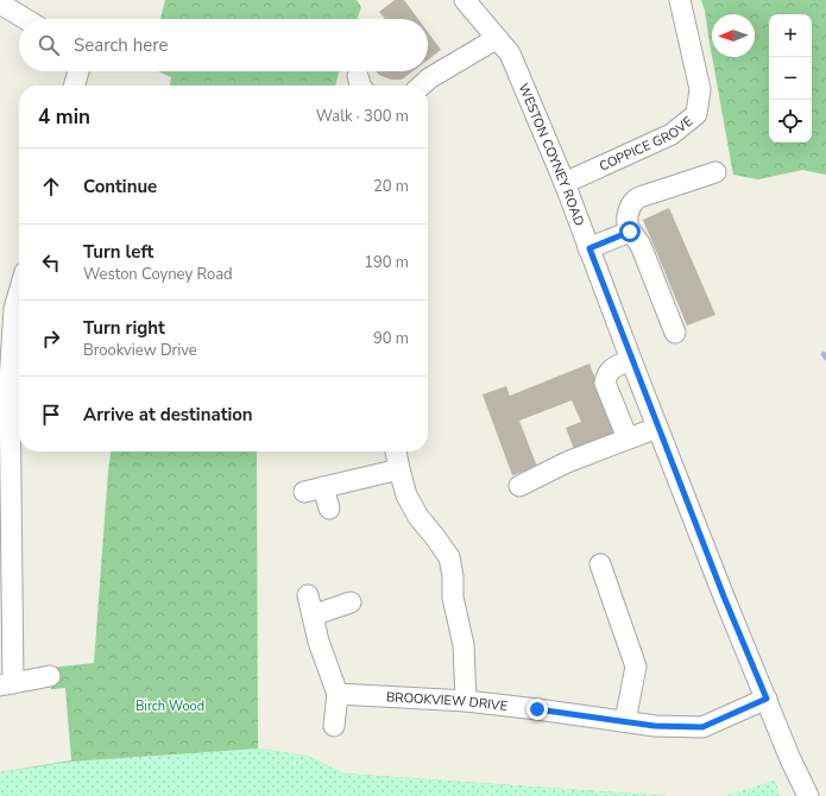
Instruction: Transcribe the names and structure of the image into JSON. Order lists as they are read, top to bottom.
{
  "streets": {
    "street": ["COPPICE GROVE", "WESTON COYNEY ROAD", "BROOKVIEW DRIVE"]
  },
  "crossings": [
    ["COPPICE GROVE", "WESTON COYNEY ROAD"],
    ["WESTON COYNEY ROAD", "BROOKVIEW DRIVE"]
  ],
  "parks": ["Birch Wood"],
  "north": "left",
  "page": {
    "map_buttons": ["+", "−"],
    "search": "Search here",
    "heading": ["4 min", "Walk · 300 m"],
    "list": [
      ["Continue", "20 m"],
      ["Turn left", "Weston Coyney Road", "190 m"],
      ["Turn right", "Brookview Drive", "90 m"],
      "Arrive at destination"
    ]
  }
}
